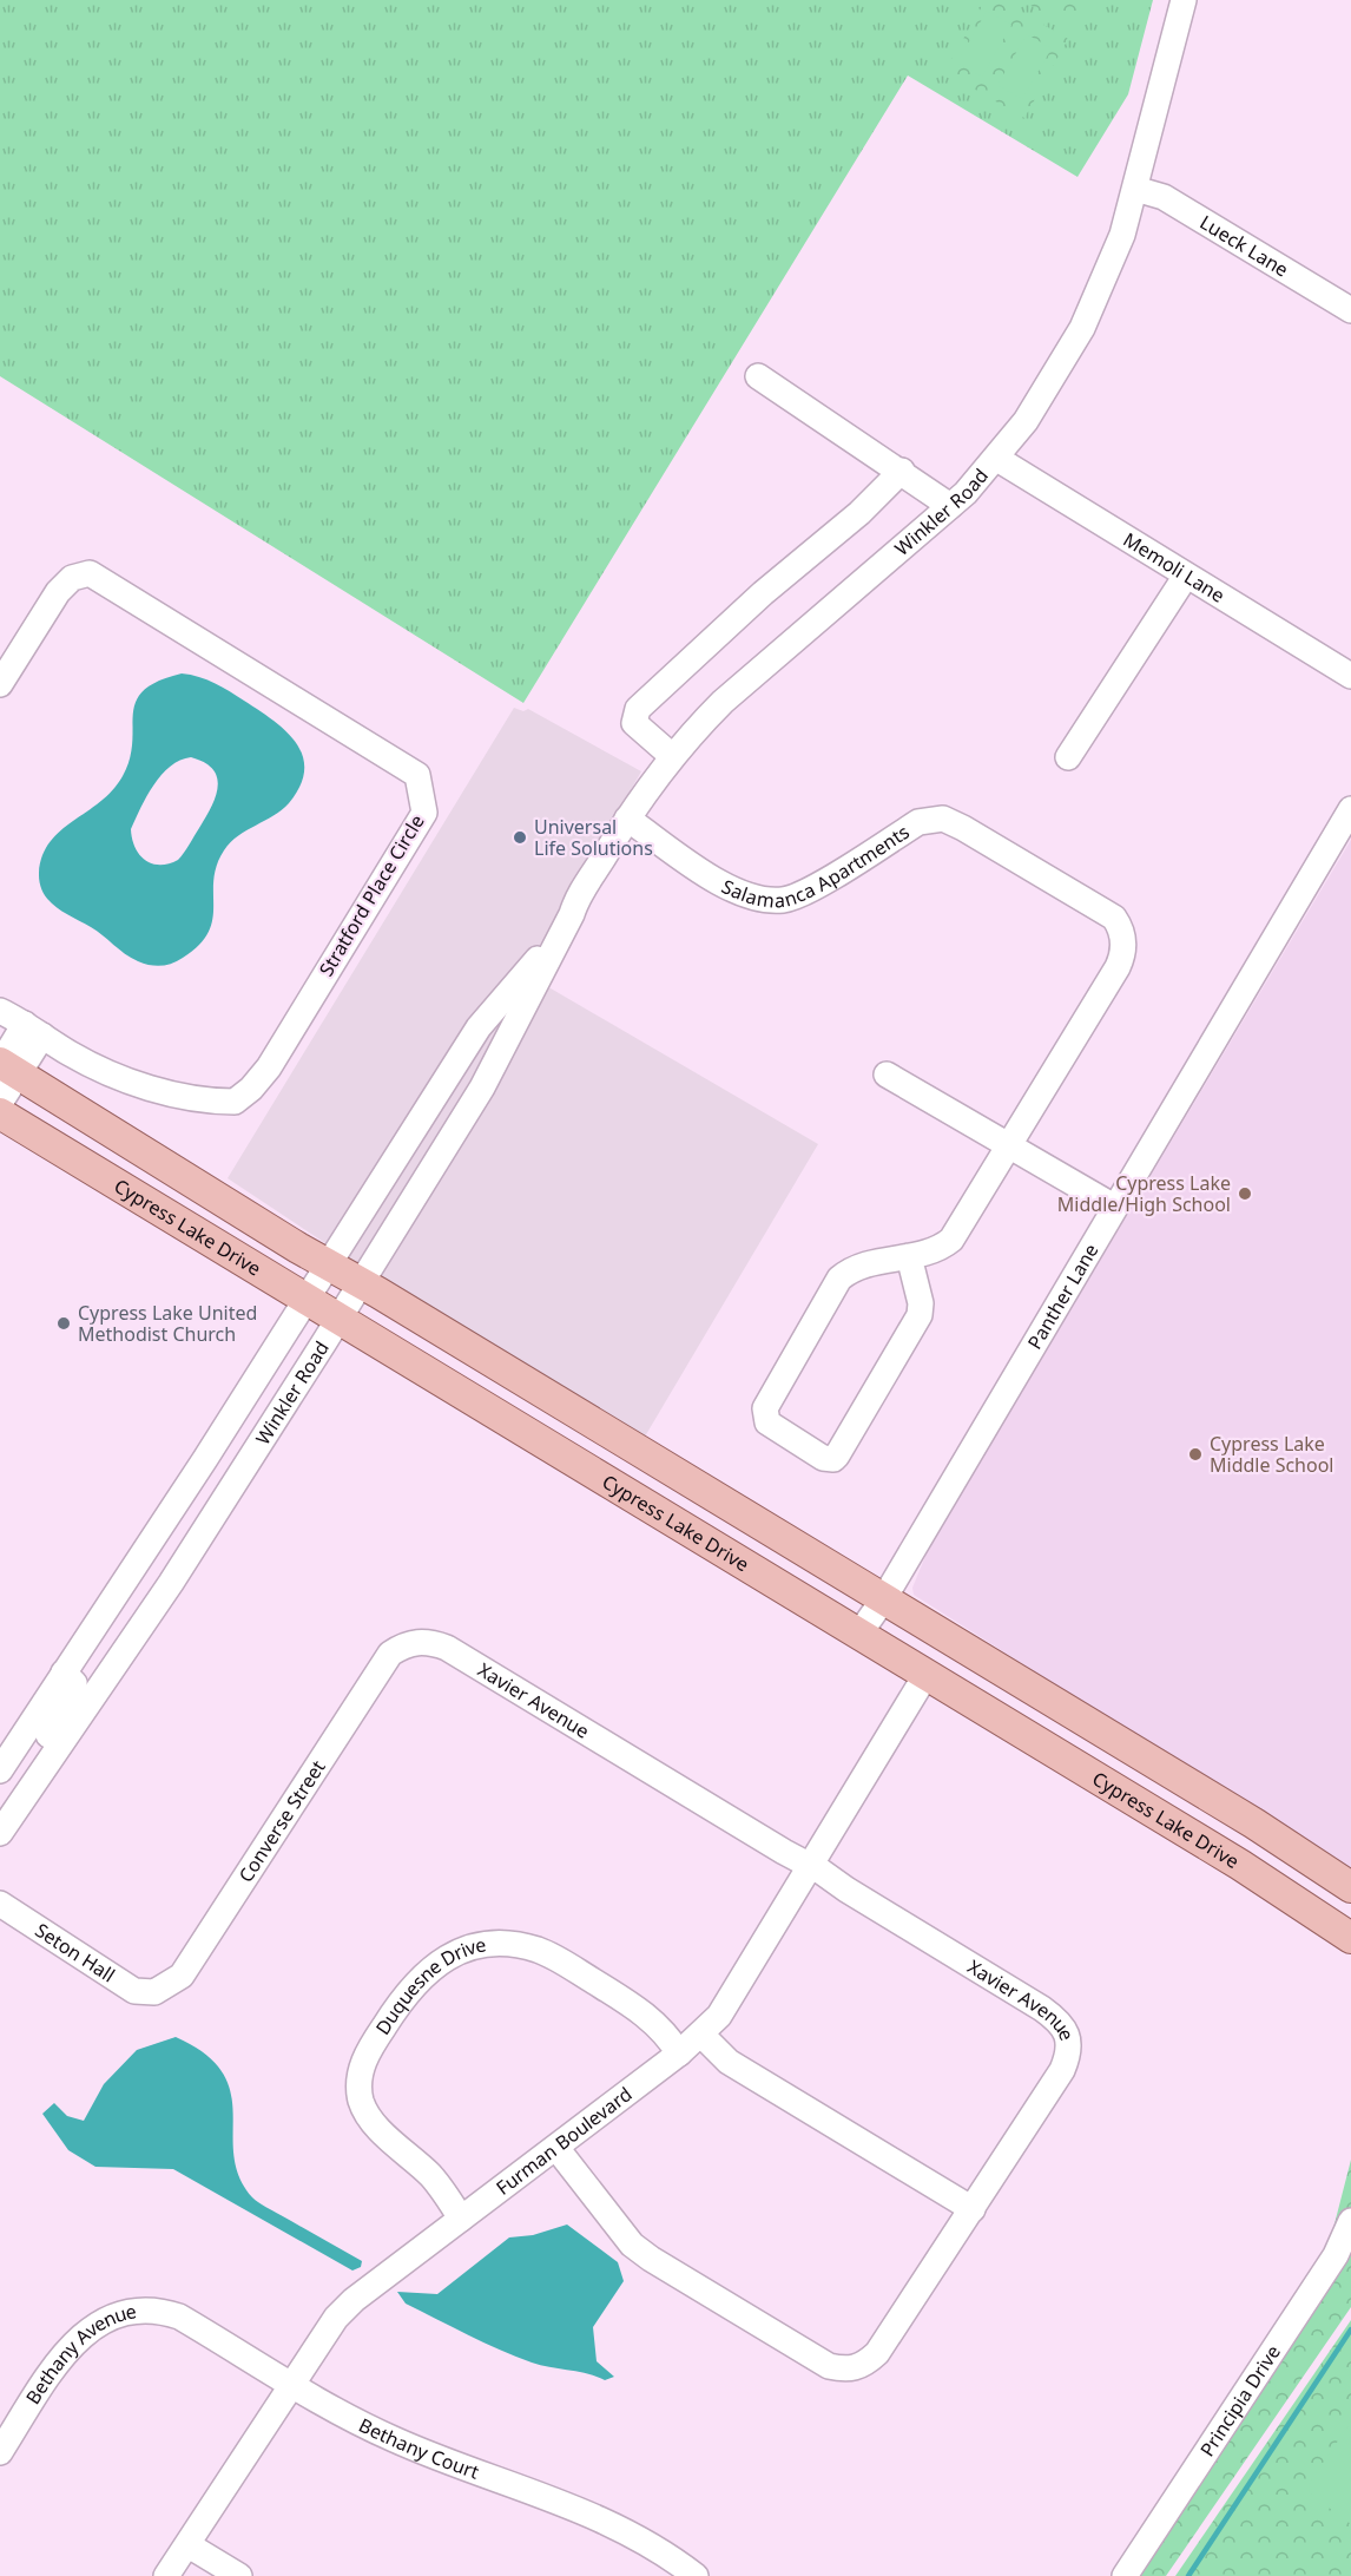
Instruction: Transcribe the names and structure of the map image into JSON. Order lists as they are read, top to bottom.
{
  "streets": {
    "main road": ["Cypress Lake Drive"],
    "street": [
      "Lueck Lane",
      "Winkler Road",
      "Memoli Lane",
      "Salamanca Apartments",
      "Stratford Place Circle",
      "Panther Lane",
      "Xavier Avenue",
      "Converse Street",
      "Seton Hall",
      "Duquesne Drive",
      "Furman Boulevard",
      "Bethany Avenue",
      "Principia Drive",
      "Bethany Court"
    ]
  },
  "crossings": [
    ["Lueck Lane", "Winkler Road"],
    ["Winkler Road", "Memoli Lane"],
    ["Winkler Road", "Salamanca Apartments"],
    ["Winkler Road", "Cypress Lake Drive"],
    ["Cypress Lake Drive", "Panther Lane"],
    ["Cypress Lake Drive", "Furman Boulevard"],
    ["Xavier Avenue", "Converse Street"],
    ["Xavier Avenue", "Furman Boulevard"],
    ["Converse Street", "Seton Hall"],
    ["Duquesne Drive", "Furman Boulevard"],
    ["Furman Boulevard", "Bethany Court"],
    ["Bethany Avenue", "Bethany Court"]
  ],
  "places": [
    "Universal Life Solutions",
    "Cypress Lake Middle/High School",
    "Cypress Lake United Methodist Church",
    "Cypress Lake Middle School"
  ]
}
